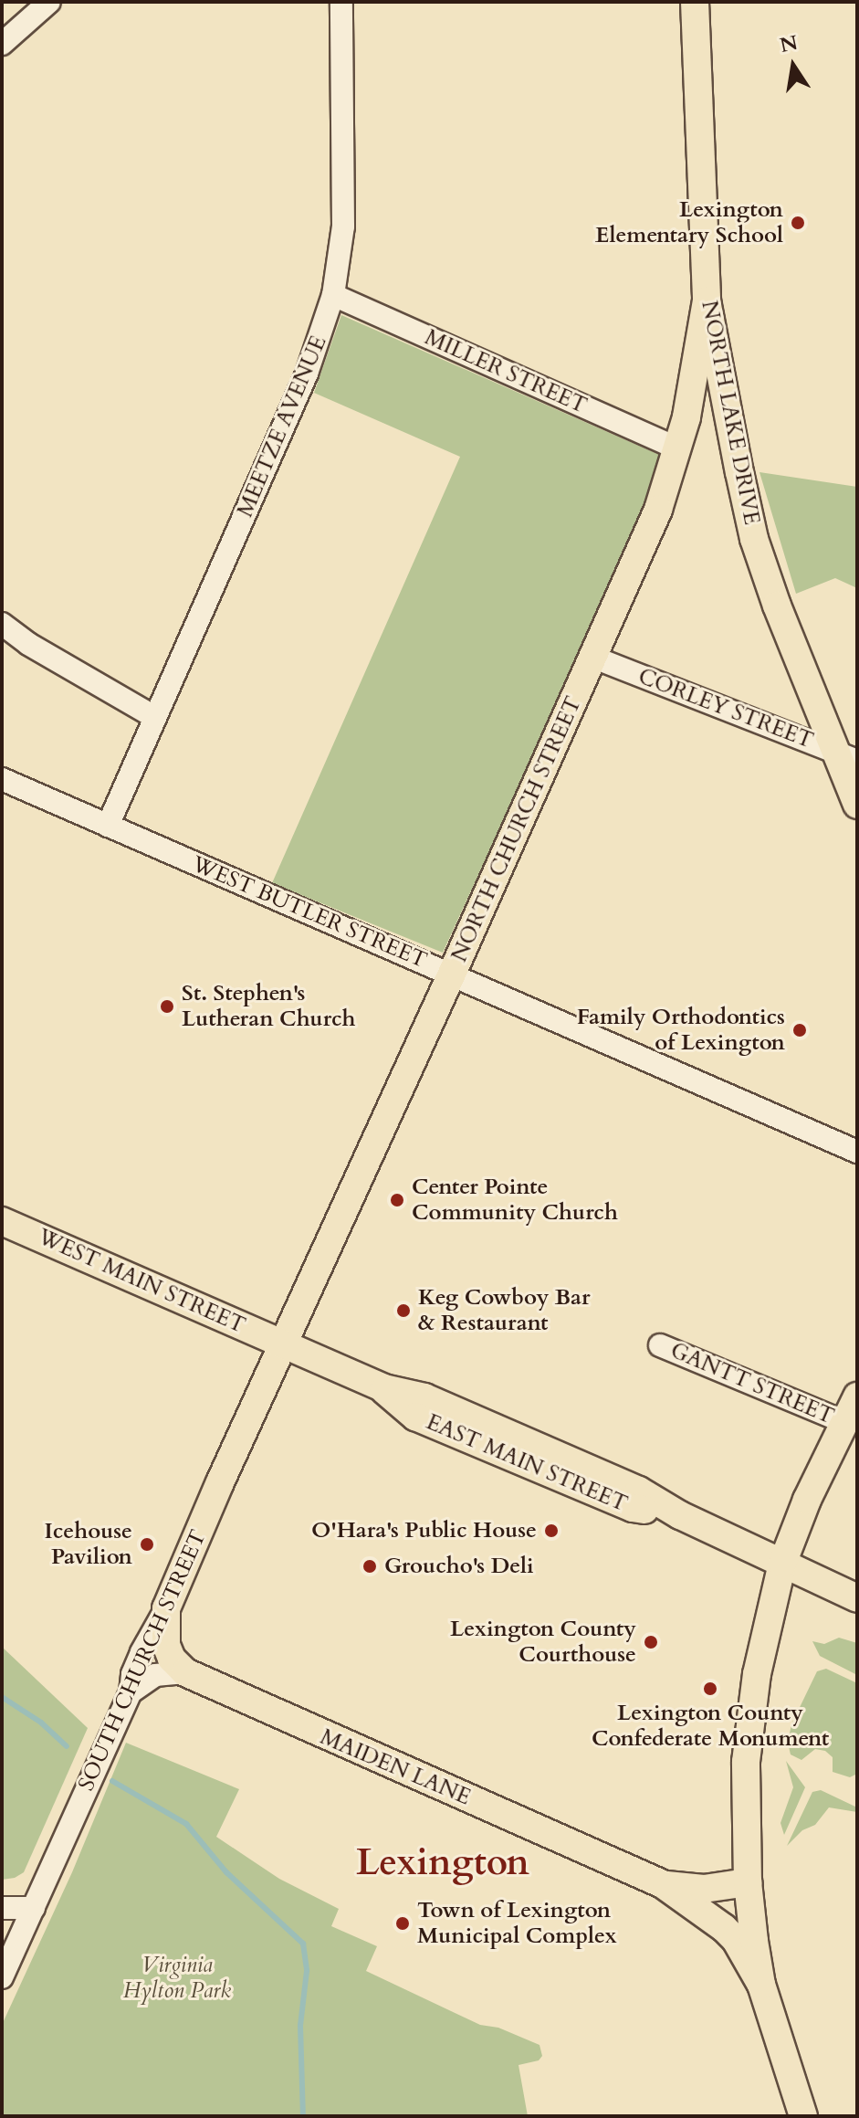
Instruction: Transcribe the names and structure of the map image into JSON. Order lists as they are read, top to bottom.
{
  "streets": {
    "main road": [
      "NORTH LAKE DRIVE",
      "NORTH CHURCH STREET",
      "WEST MAIN STREET",
      "EAST MAIN STREET",
      "SOUTH CHURCH STREET",
      "MAIDEN LANE"
    ],
    "street": [
      "MILLER STREET",
      "MEETZE AVENUE",
      "CORLEY STREET",
      "WEST BUTLER STREET",
      "GANTT STREET"
    ]
  },
  "crossings": [
    ["MILLER STREET", "MEETZE AVENUE"],
    ["MILLER STREET", "NORTH CHURCH STREET"],
    ["NORTH LAKE DRIVE", "CORLEY STREET"],
    ["NORTH LAKE DRIVE", "NORTH CHURCH STREET"],
    ["MEETZE AVENUE", "WEST BUTLER STREET"],
    ["CORLEY STREET", "NORTH CHURCH STREET"],
    ["NORTH CHURCH STREET", "WEST BUTLER STREET"],
    ["NORTH CHURCH STREET", "WEST MAIN STREET"],
    ["NORTH CHURCH STREET", "EAST MAIN STREET"],
    ["NORTH CHURCH STREET", "SOUTH CHURCH STREET"],
    ["WEST MAIN STREET", "EAST MAIN STREET"],
    ["WEST MAIN STREET", "SOUTH CHURCH STREET"],
    ["EAST MAIN STREET", "SOUTH CHURCH STREET"]
  ],
  "districts": ["Lexington"],
  "parks": ["Virginia Hylton Park"],
  "places": [
    "Lexington Elementary School",
    "St. Stephen's Lutheran Church",
    "Family Orthodontics of Lexington",
    "Center Pointe Community Church",
    "Keg Cowboy Bar & Restaurant",
    "O'Hara's Public House",
    "Icehouse Pavilion",
    "Groucho's Deli",
    "Lexington County Courthouse",
    "Lexington County Confederate Monument",
    "Town of Lexington Municipal Complex"
  ],
  "north": "top"
}
